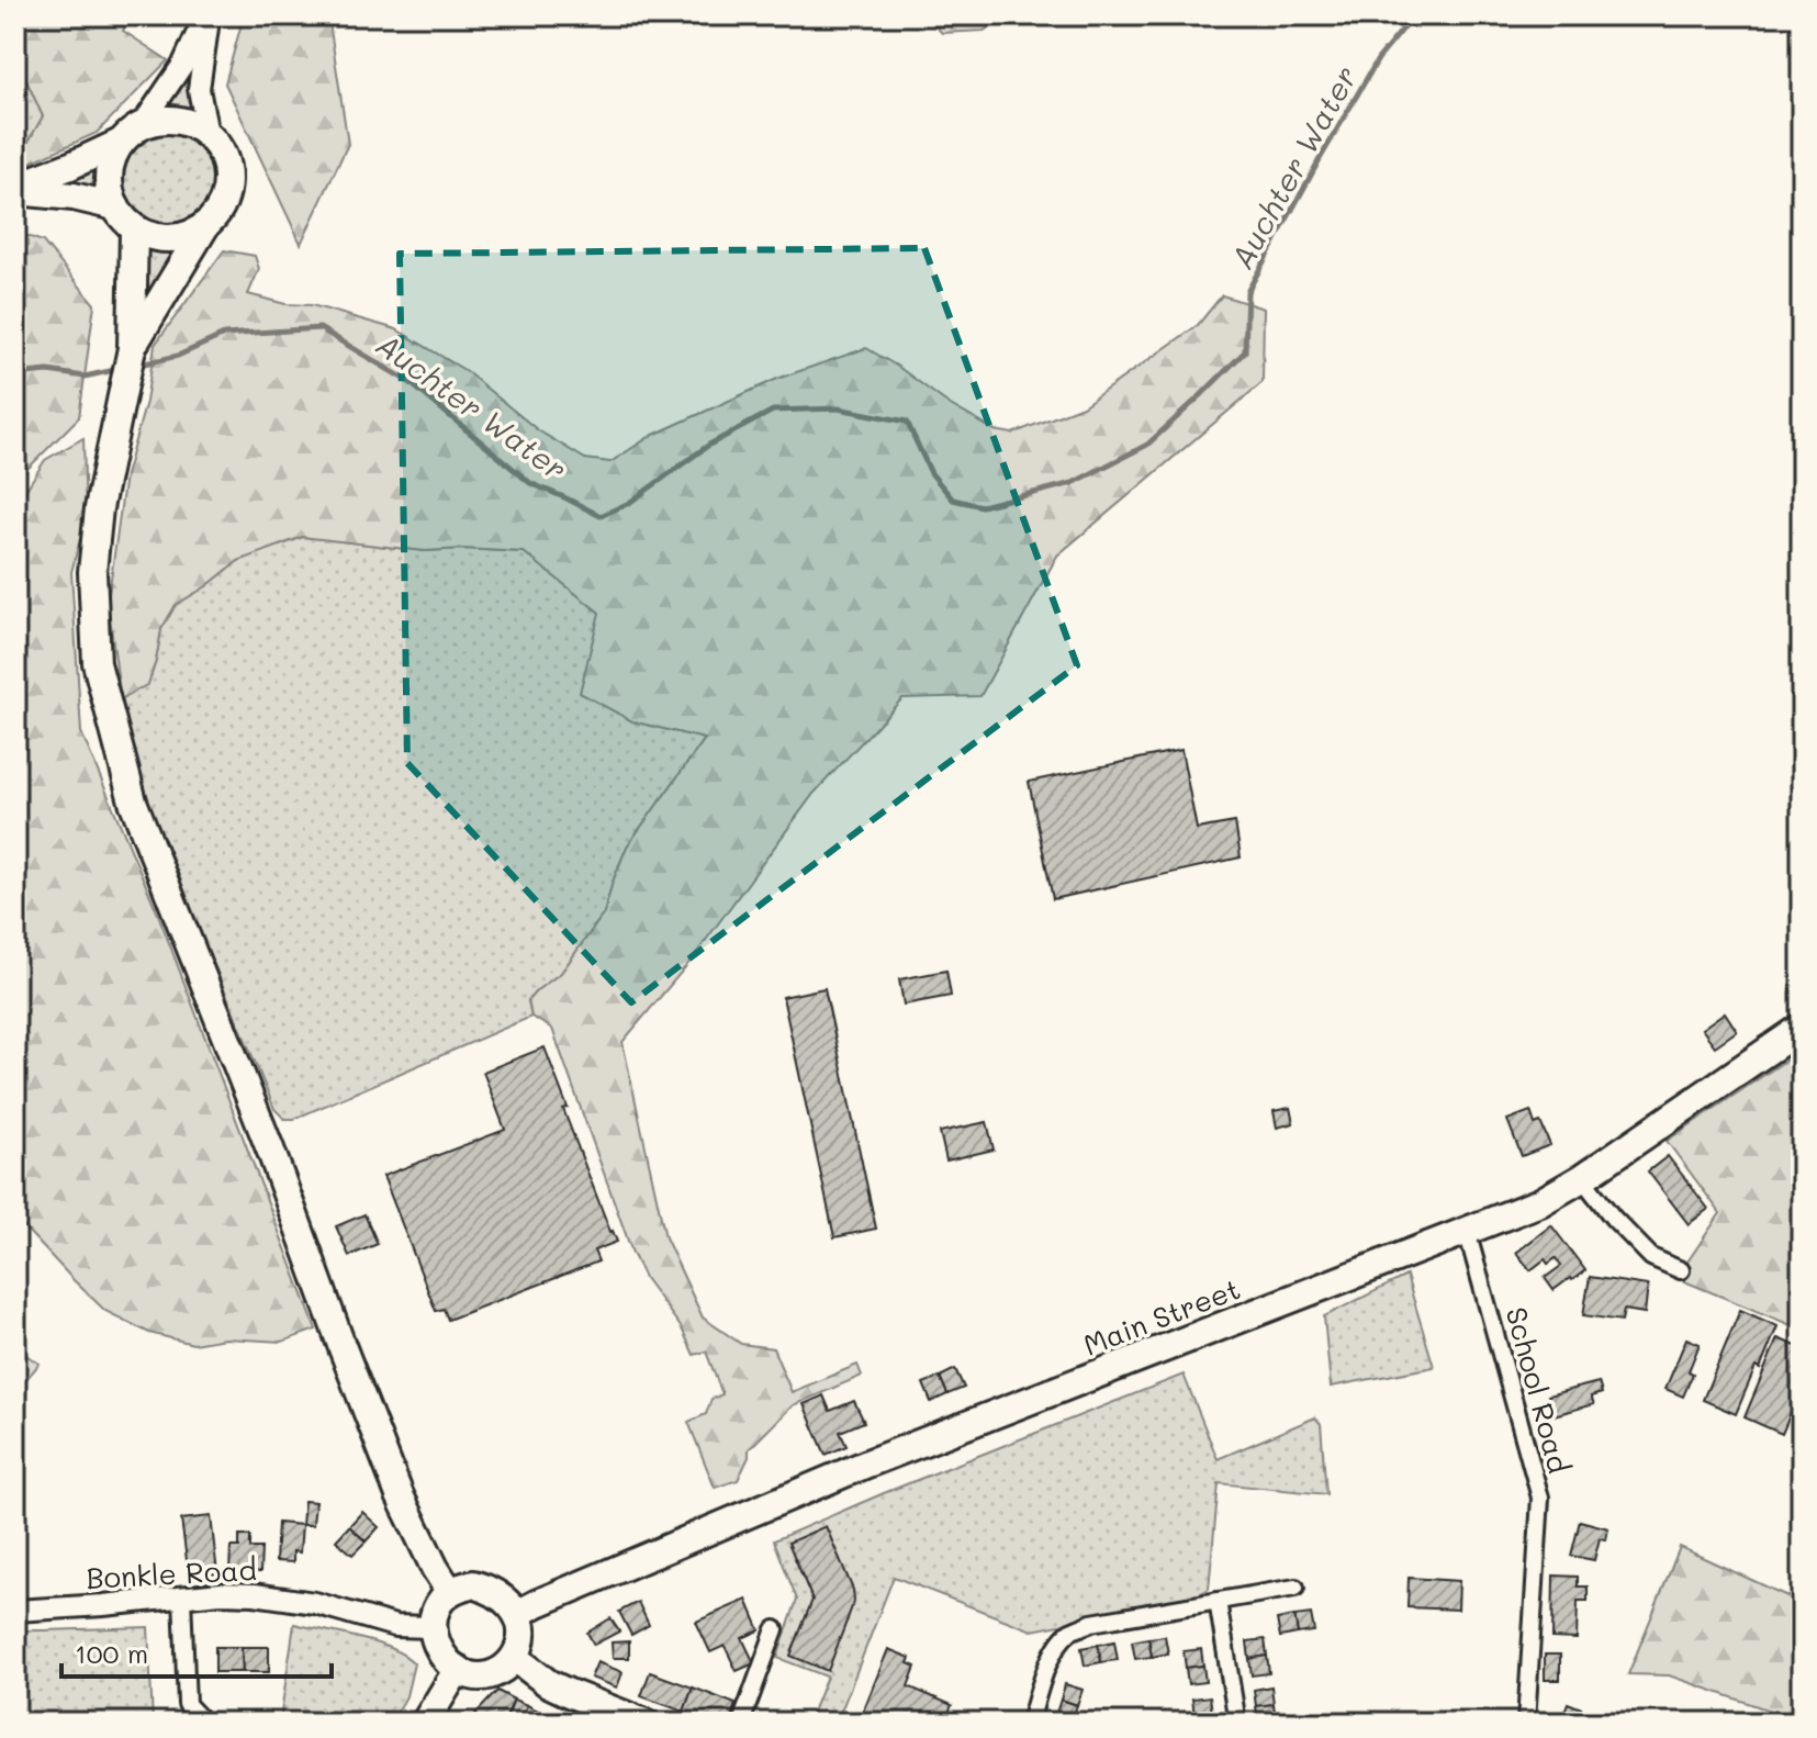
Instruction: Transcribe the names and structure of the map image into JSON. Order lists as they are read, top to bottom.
{
  "streets": {
    "main road": ["Main Street"],
    "street": ["School Road", "Bonkle Road"]
  },
  "crossings": [
    ["Main Street", "School Road"],
    ["Main Street", "Bonkle Road"]
  ],
  "water": ["Auchter Water"],
  "scale_bar": "100 m"
}
